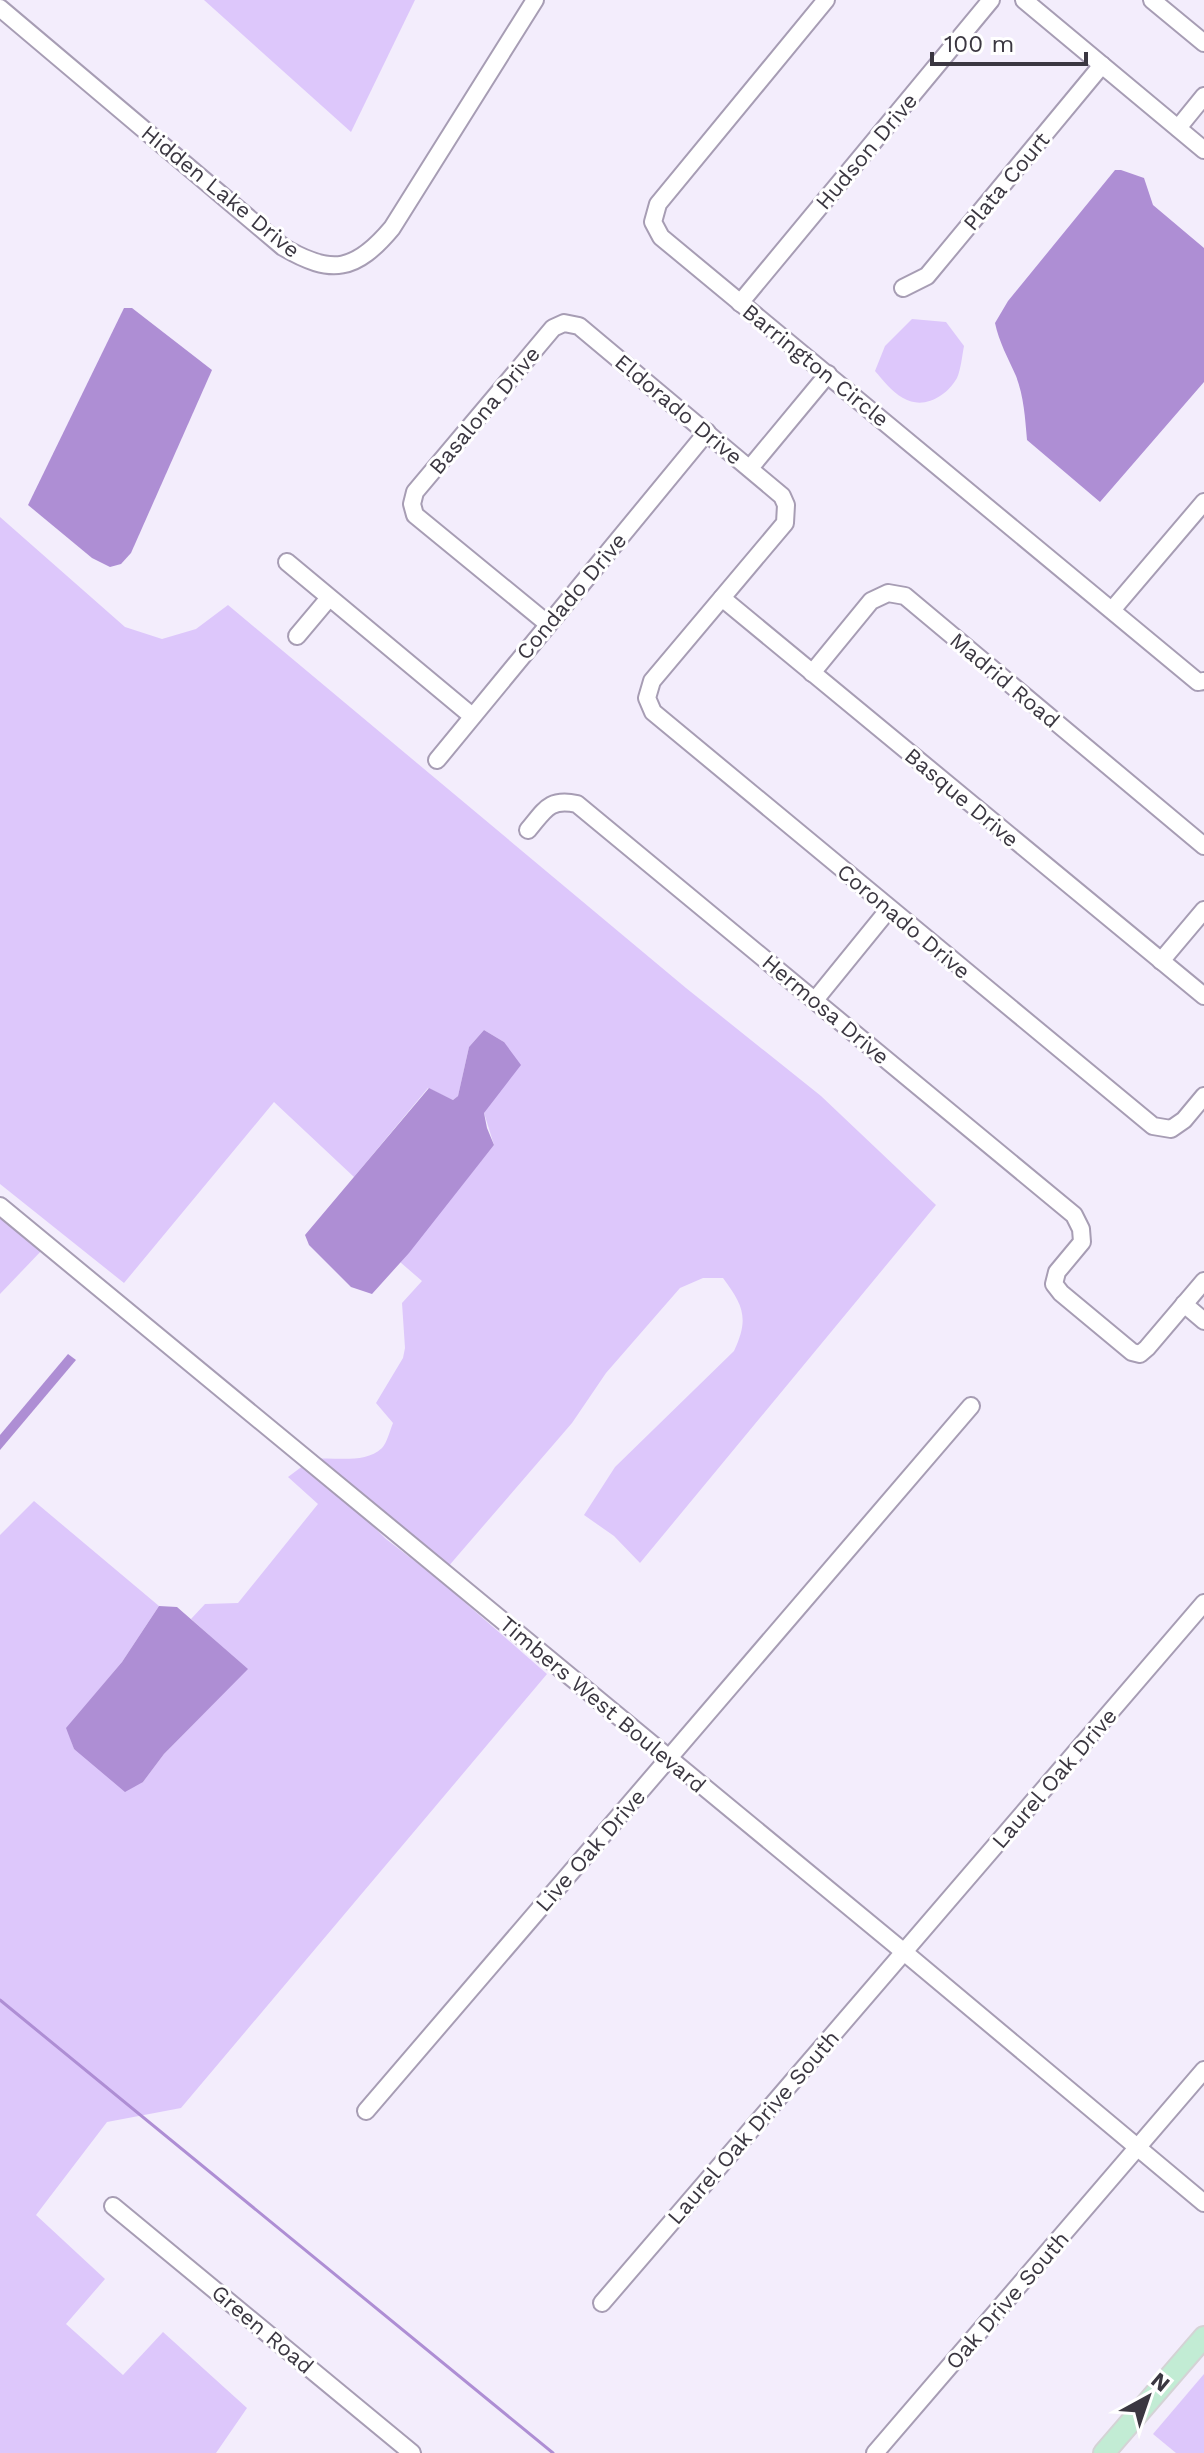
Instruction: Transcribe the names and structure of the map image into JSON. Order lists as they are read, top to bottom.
{
  "streets": {
    "street": [
      "Hudson Drive",
      "Plata Court",
      "Hidden Lake Drive",
      "Barrington Circle",
      "Eldorado Drive",
      "Basalona Drive",
      "Condado Drive",
      "Madrid Road",
      "Basque Drive",
      "Coronado Drive",
      "Hermosa Drive",
      "Timbers West Boulevard",
      "Laurel Oak Drive",
      "Live Oak Drive",
      "Laurel Oak Drive South",
      "Oak Drive South",
      "Green Road"
    ]
  },
  "crossings": [
    ["Hudson Drive", "Barrington Circle"],
    ["Eldorado Drive", "Basalona Drive"],
    ["Eldorado Drive", "Condado Drive"],
    ["Eldorado Drive", "Basque Drive"],
    ["Eldorado Drive", "Coronado Drive"],
    ["Basalona Drive", "Condado Drive"],
    ["Madrid Road", "Basque Drive"],
    ["Basque Drive", "Coronado Drive"],
    ["Timbers West Boulevard", "Laurel Oak Drive"],
    ["Timbers West Boulevard", "Live Oak Drive"],
    ["Timbers West Boulevard", "Laurel Oak Drive South"],
    ["Timbers West Boulevard", "Oak Drive South"],
    ["Laurel Oak Drive", "Laurel Oak Drive South"]
  ],
  "scale_bar": "100 m",
  "north": "top right"
}
